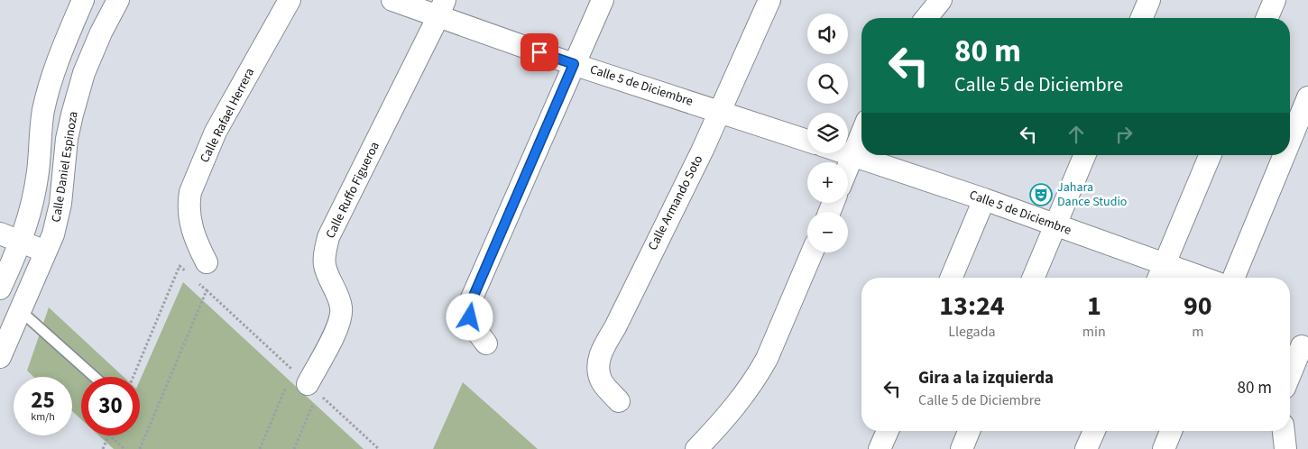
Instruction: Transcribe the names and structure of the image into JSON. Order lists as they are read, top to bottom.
{
  "streets": {
    "street": [
      "Calle 5 de Diciembre",
      "Calle Rafael Herrera",
      "Calle Daniel Espinoza",
      "Calle Ruffo Figueroa",
      "Calle Armando Soto"
    ]
  },
  "crossings": [
    ["Calle 5 de Diciembre", "Calle Ruffo Figueroa"],
    ["Calle 5 de Diciembre", "Calle Armando Soto"]
  ],
  "places": {
    "theatre": ["Jahara Dance Studio"]
  },
  "page": {
    "map_buttons": ["+", "−"],
    "turn": ["80 m", "Calle 5 de Diciembre"],
    "eta": [
      "13:24",
      "Llegada",
      "1",
      "min",
      "90",
      "m"
    ],
    "list": [
      {
        "name": "Gira a la izquierda",
        "note": "Calle 5 de Diciembre",
        "value": "80 m"
      }
    ],
    "speed": "25 km/h",
    "limit": "30"
  }
}
